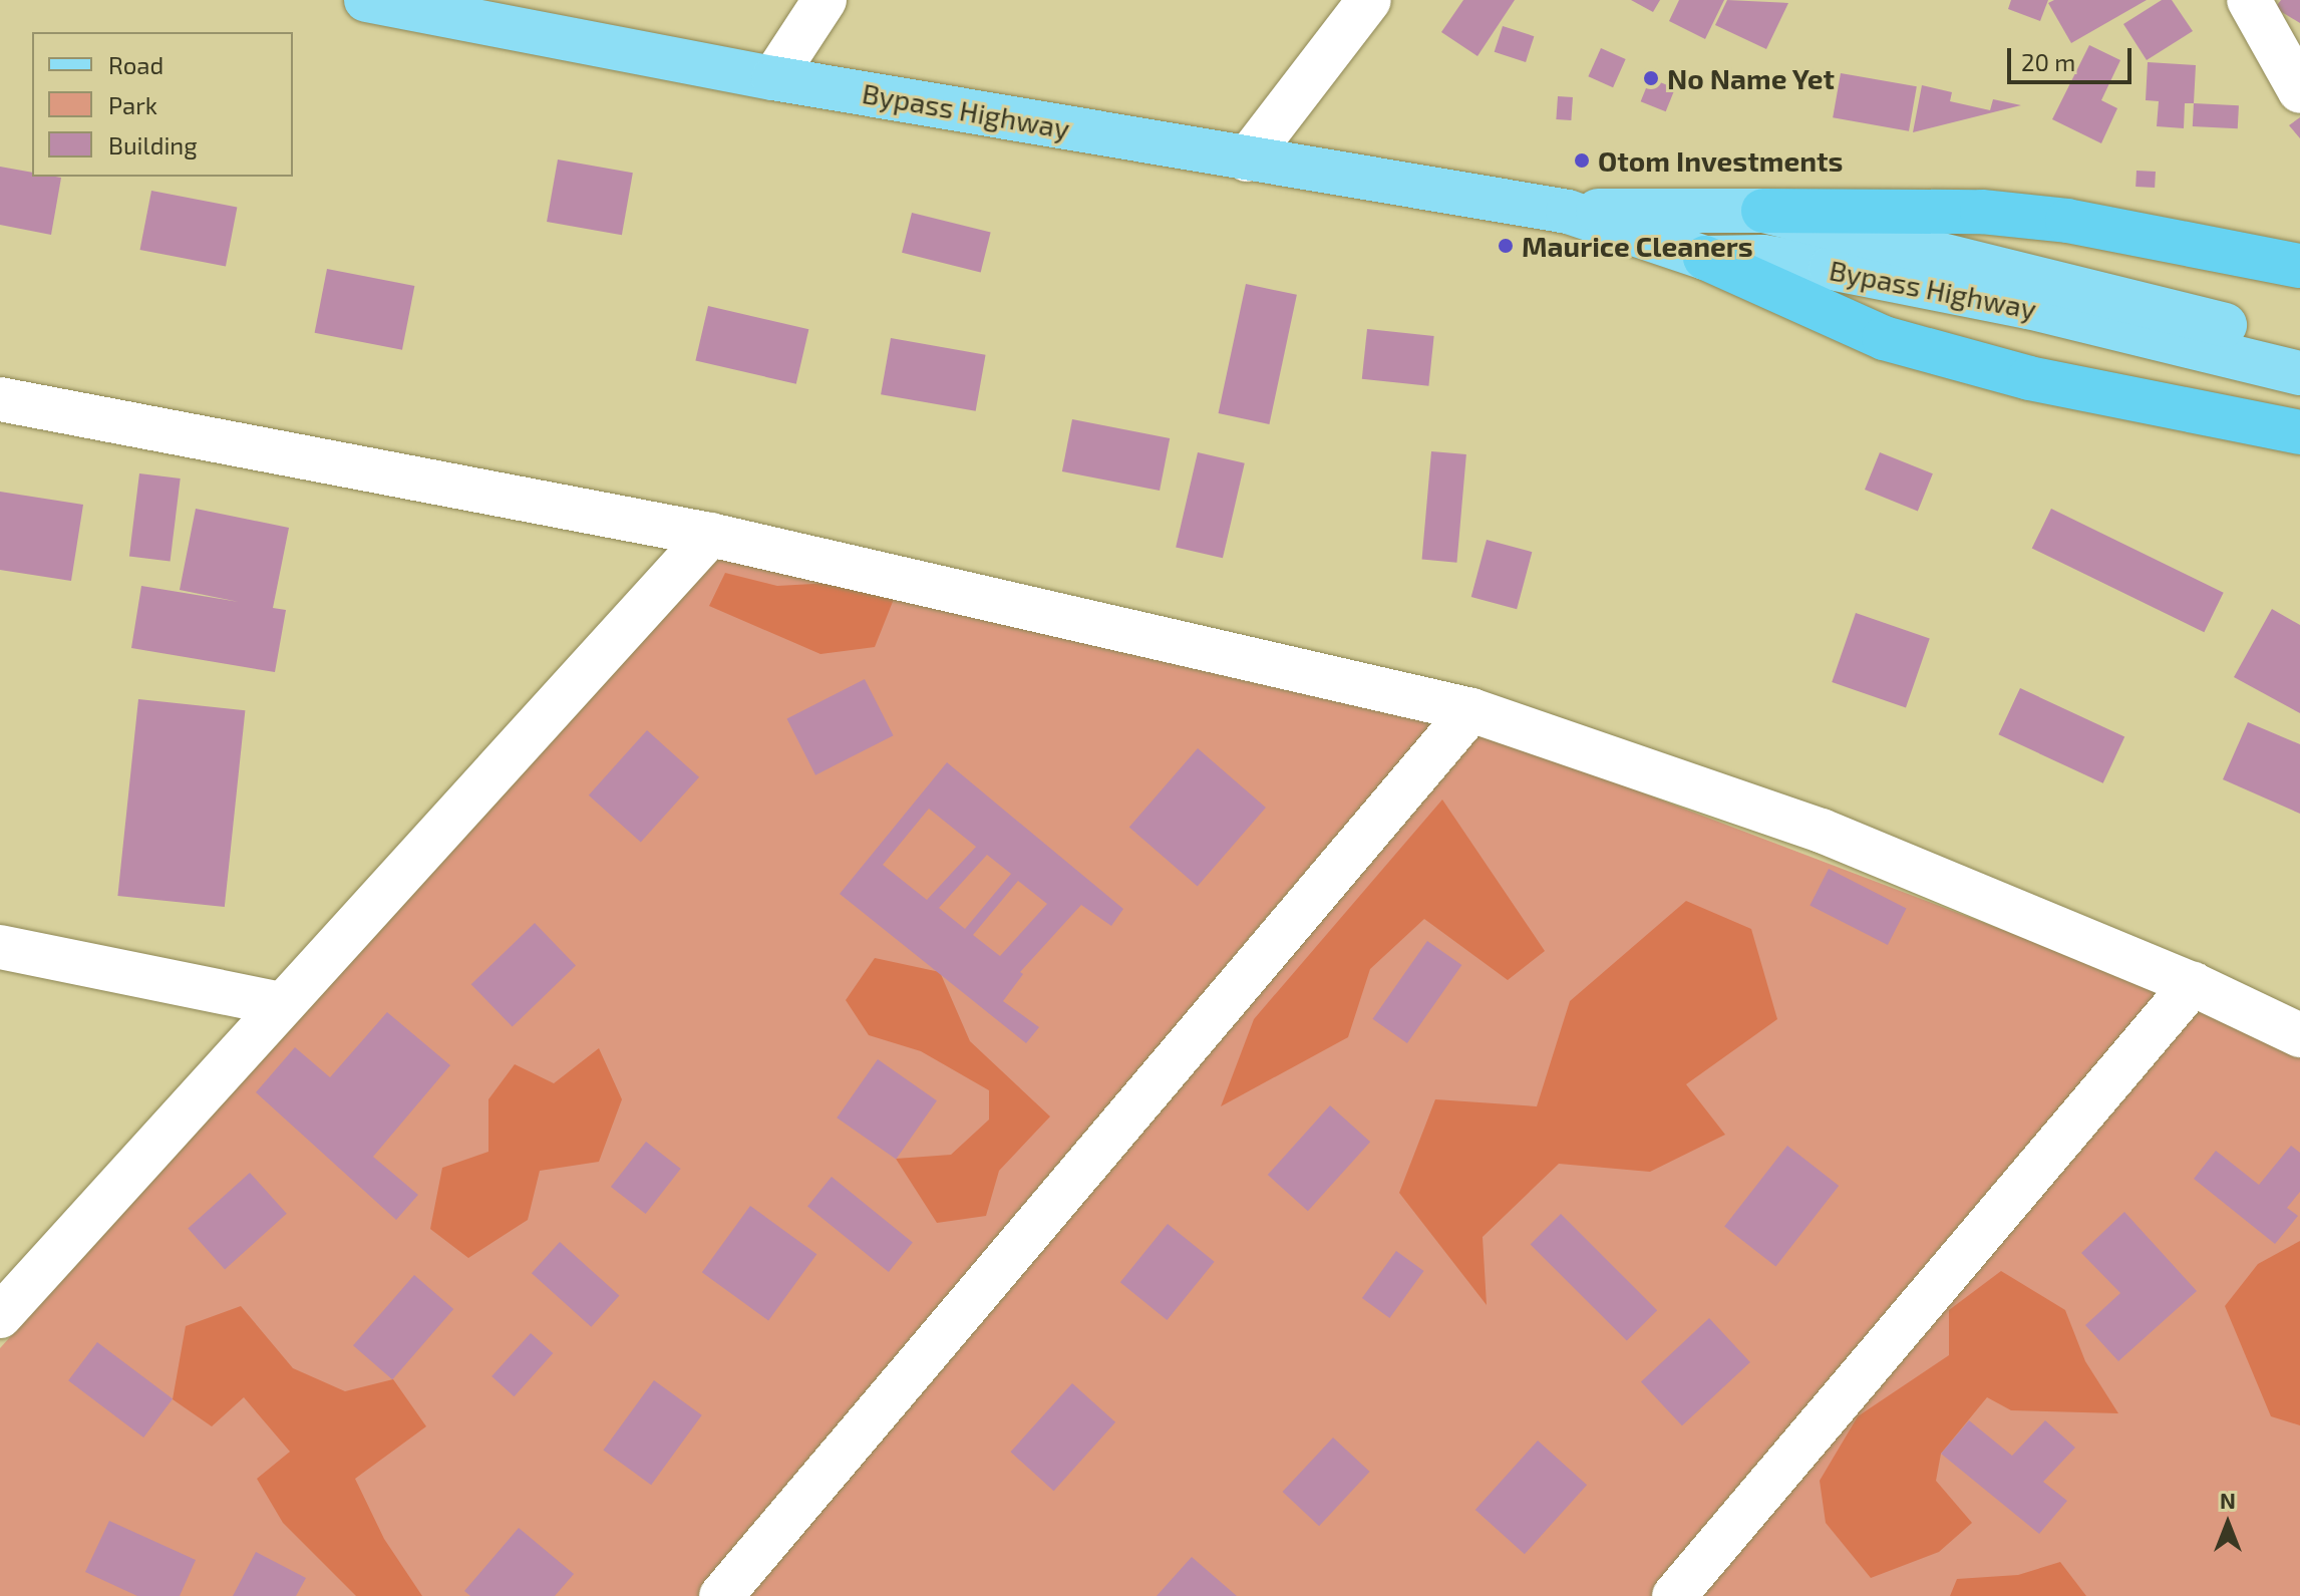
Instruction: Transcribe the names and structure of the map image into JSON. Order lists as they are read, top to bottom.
{
  "streets": {
    "main road": ["Bypass Highway"]
  },
  "places": ["No Name Yet", "Otom Investments", "Maurice Cleaners"],
  "legend": ["Road", "Park", "Building"],
  "scale_bar": "20 m",
  "north": "top"
}
